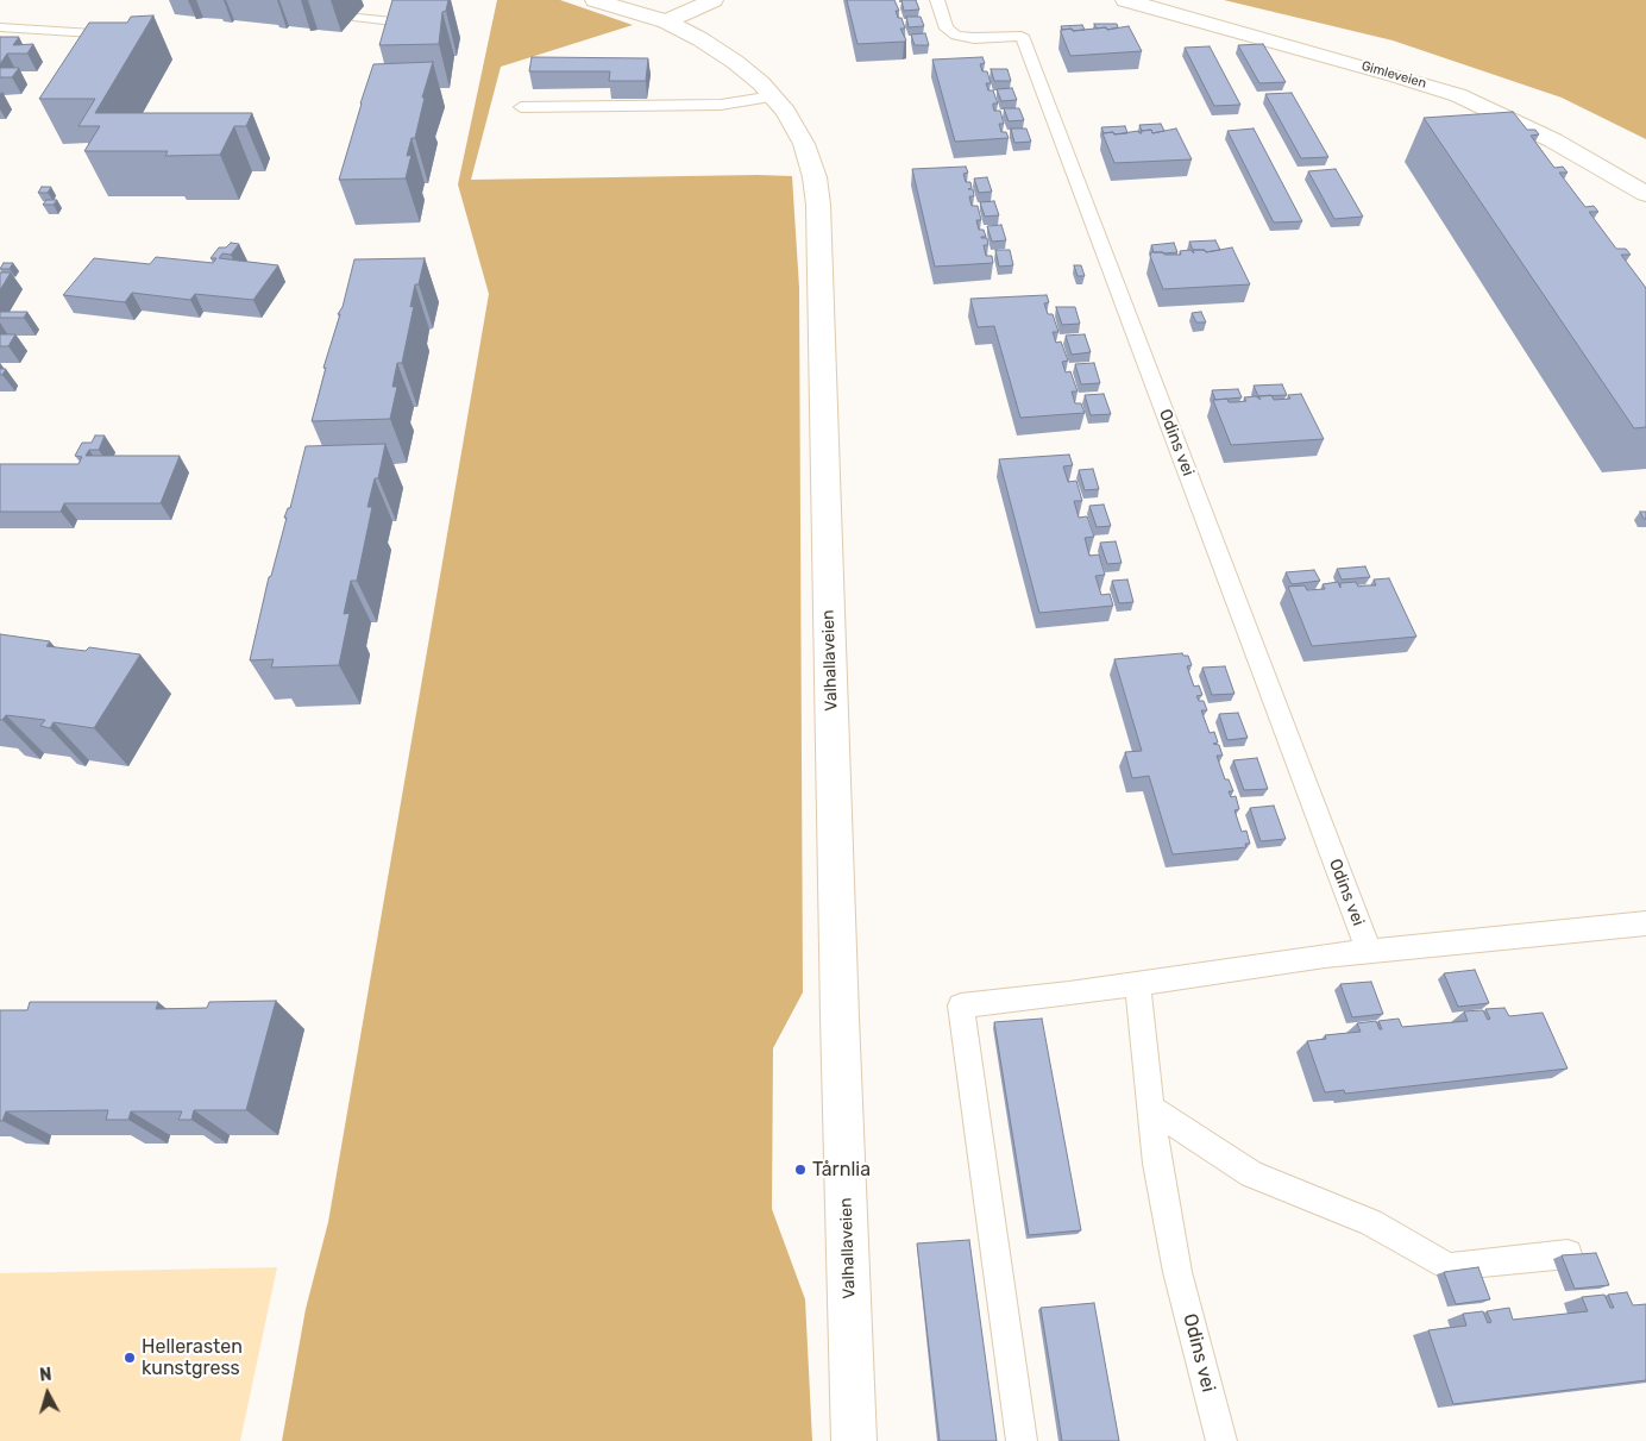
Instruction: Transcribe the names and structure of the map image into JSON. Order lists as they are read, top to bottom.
{
  "streets": {
    "street": ["Gimleveien", "Valhallaveien"],
    "lane": ["Odins vei"]
  },
  "places": ["Tårnlia", "Hellerasten kunstgress"],
  "north": "top"
}
